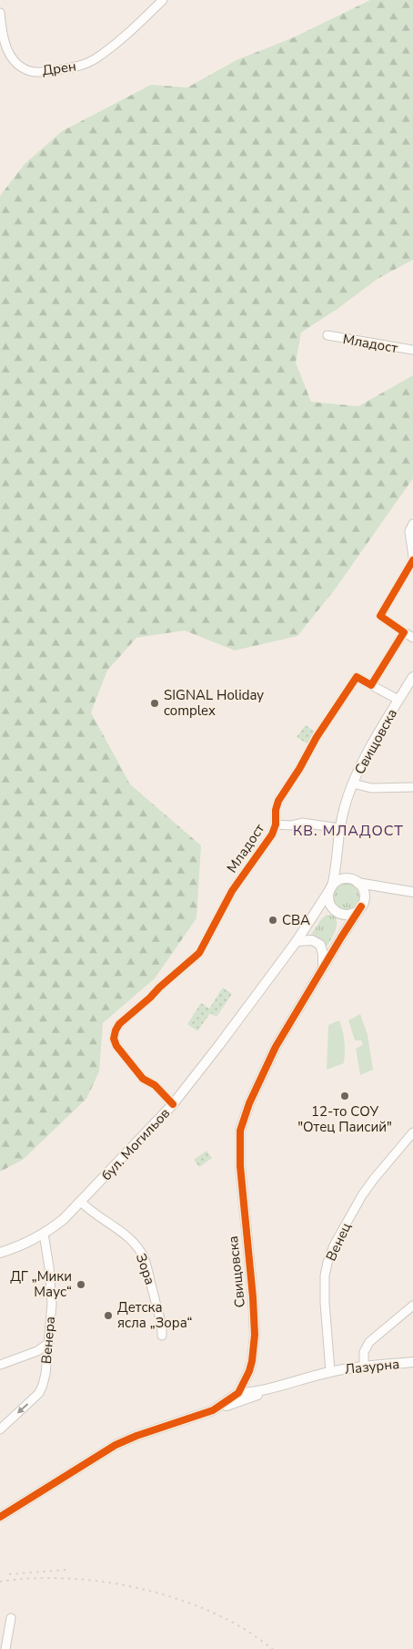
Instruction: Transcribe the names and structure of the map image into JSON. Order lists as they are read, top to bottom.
{
  "streets": {
    "street": [
      "Дрен",
      "Младост",
      "Свищовска",
      "бул. Могильов",
      "Венец",
      "Зора",
      "Венера",
      "Лазурна"
    ]
  },
  "crossings": [
    ["Младост", "бул. Могильов"],
    ["Свищовска", "бул. Могильов"],
    ["бул. Могильов", "Зора"],
    ["бул. Могильов", "Венера"],
    ["Венец", "Лазурна"]
  ],
  "one_way": ["Венера"],
  "districts": ["КВ. МЛАДОСТ"],
  "places": [
    "SIGNAL Holiday complex",
    "CBA",
    "12-то СОУ \"Отец Паисий\"",
    "ДГ „Мики Маус“",
    "Детска ясла „Зора“"
  ]
}
